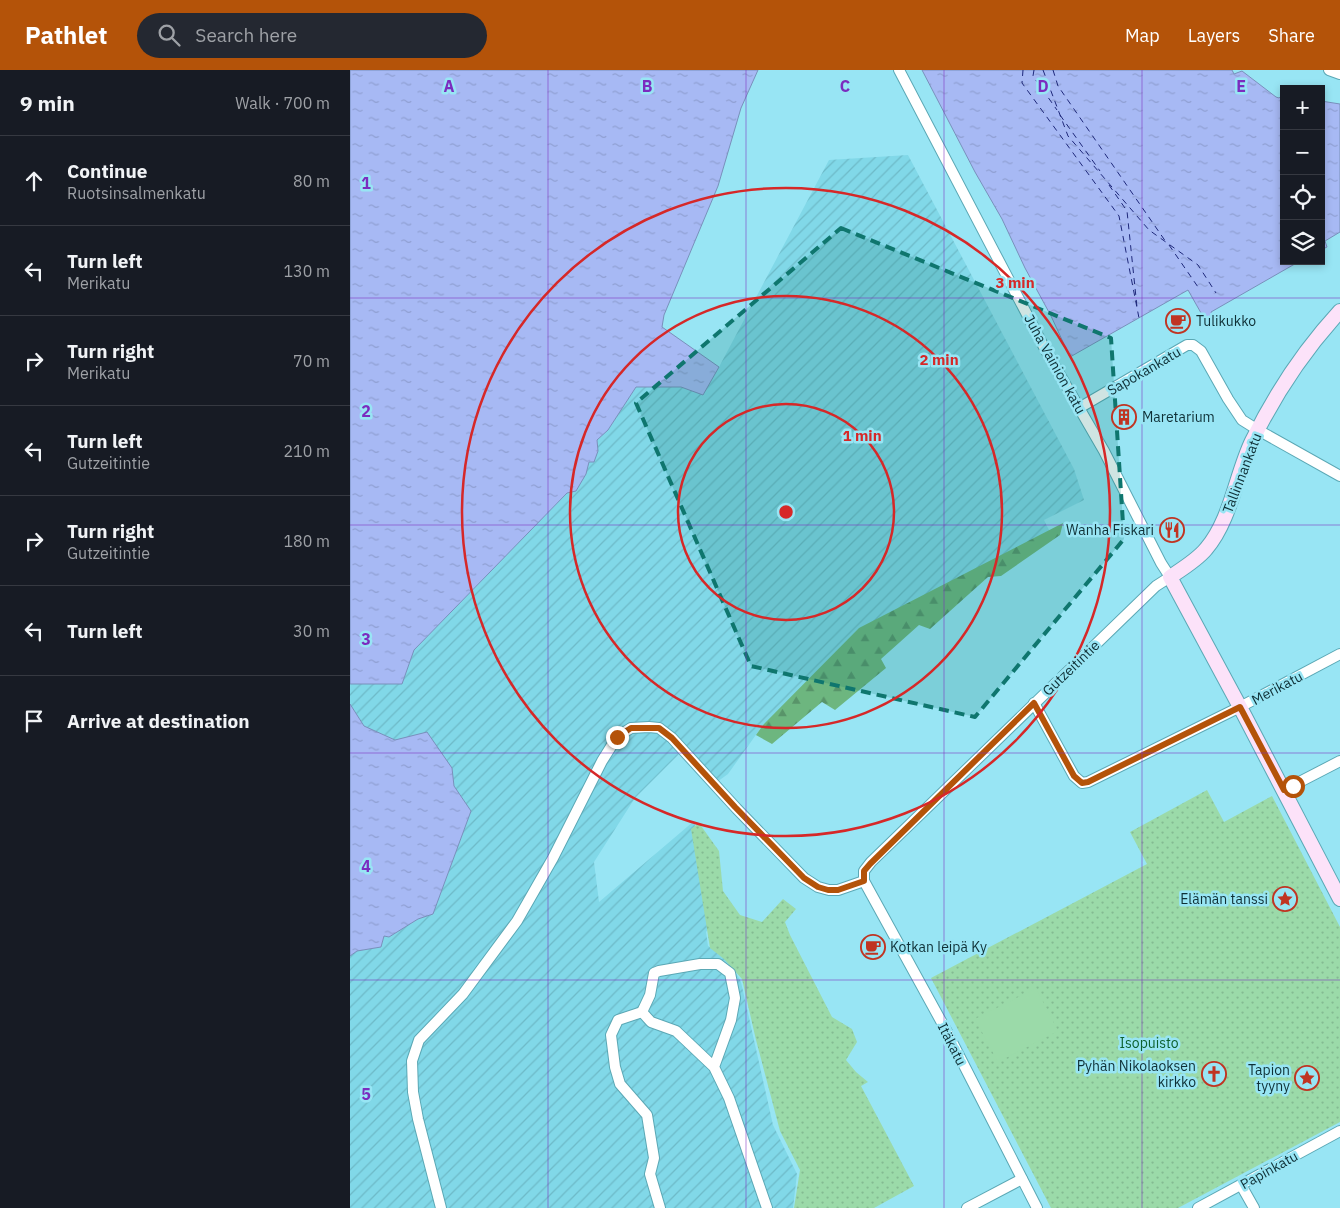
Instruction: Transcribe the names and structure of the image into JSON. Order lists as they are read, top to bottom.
{
  "streets": {
    "street": [
      "Juha Vainion katu",
      "Sapokankatu",
      "Tallinnankatu",
      "Gutzeitintie",
      "Merikatu",
      "Itäkatu",
      "Papinkatu"
    ]
  },
  "crossings": [
    ["Juha Vainion katu", "Sapokankatu"],
    ["Juha Vainion katu", "Tallinnankatu"],
    ["Juha Vainion katu", "Gutzeitintie"],
    ["Sapokankatu", "Tallinnankatu"],
    ["Tallinnankatu", "Gutzeitintie"],
    ["Gutzeitintie", "Merikatu"],
    ["Gutzeitintie", "Itäkatu"]
  ],
  "parks": ["Isopuisto"],
  "places": {
    "cafe": ["Tulikukko", "Kotkan leipä Ky"],
    "building": ["Maretarium"],
    "restaurant": ["Wanha Fiskari"],
    "place": ["Elämän tanssi", "Tapion tyyny"],
    "church": ["Pyhän Nikolaoksen kirkko"]
  },
  "page": {
    "header": "Pathlet",
    "search": "Search here",
    "nav": ["Map", "Layers", "Share"],
    "heading": ["9 min", "Walk · 700 m"],
    "map_buttons": ["+", "−"],
    "list": [
      ["Continue", "Ruotsinsalmenkatu", "80 m"],
      ["Turn left", "Merikatu", "130 m"],
      ["Turn right", "Merikatu", "70 m"],
      ["Turn left", "Gutzeitintie", "210 m"],
      ["Turn right", "Gutzeitintie", "180 m"],
      ["Turn left", "30 m"],
      "Arrive at destination"
    ]
  },
  "grid": {
    "columns": [
      "A",
      "B",
      "C",
      "D",
      "E"
    ],
    "rows": [
      "1",
      "2",
      "3",
      "4",
      "5"
    ]
  },
  "rings": ["3 min", "2 min", "1 min"]
}
